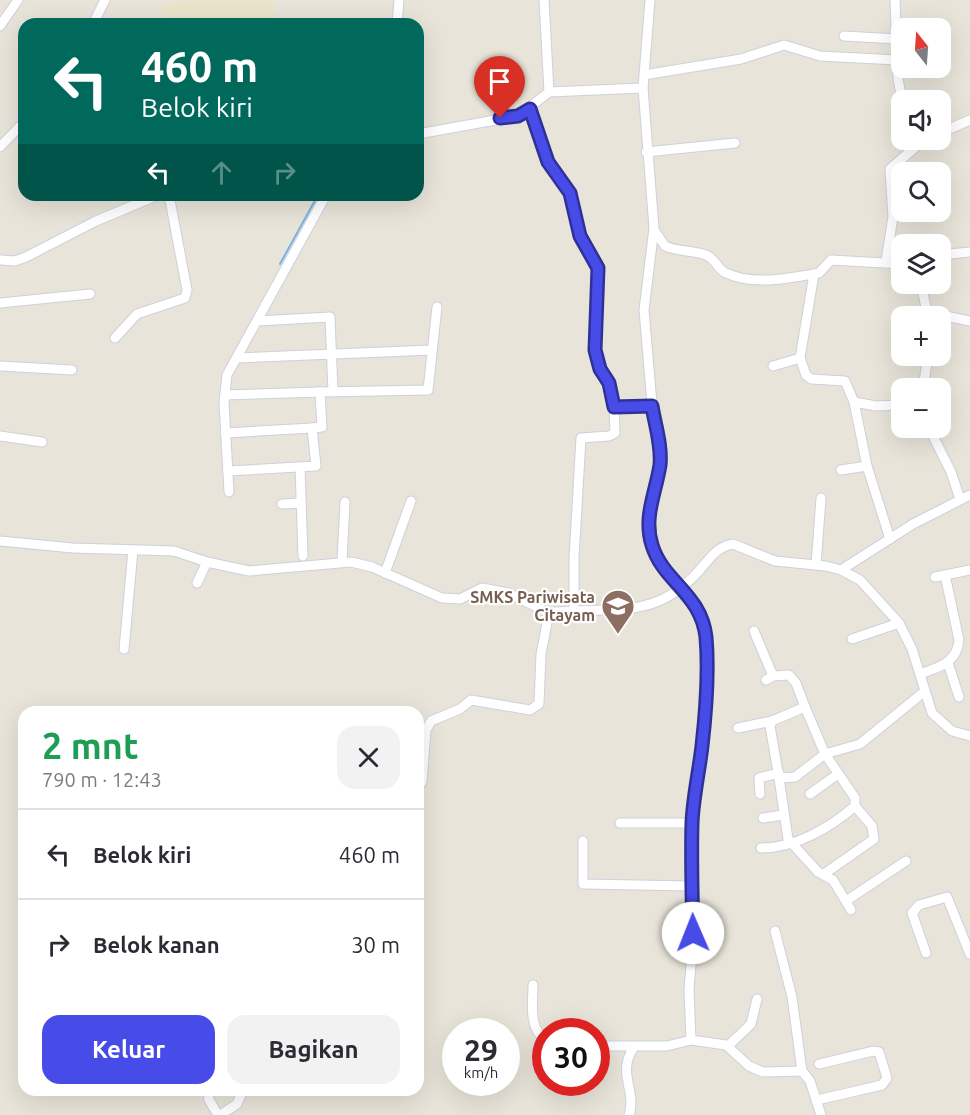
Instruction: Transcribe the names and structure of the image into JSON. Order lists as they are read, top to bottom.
{
  "places": {
    "school or university": ["SMKS Pariwisata Citayam"]
  },
  "north": "top",
  "page": {
    "map_buttons": ["+", "−"],
    "turn": ["460 m", "Belok kiri"],
    "heading": ["2 mnt", "790 m · 12:43"],
    "list": [
      {
        "name": "Belok kiri",
        "value": "460 m"
      },
      {
        "name": "Belok kanan",
        "value": "30 m"
      }
    ],
    "buttons": ["Keluar", "Bagikan"],
    "speed": "29 km/h",
    "limit": "30"
  }
}
